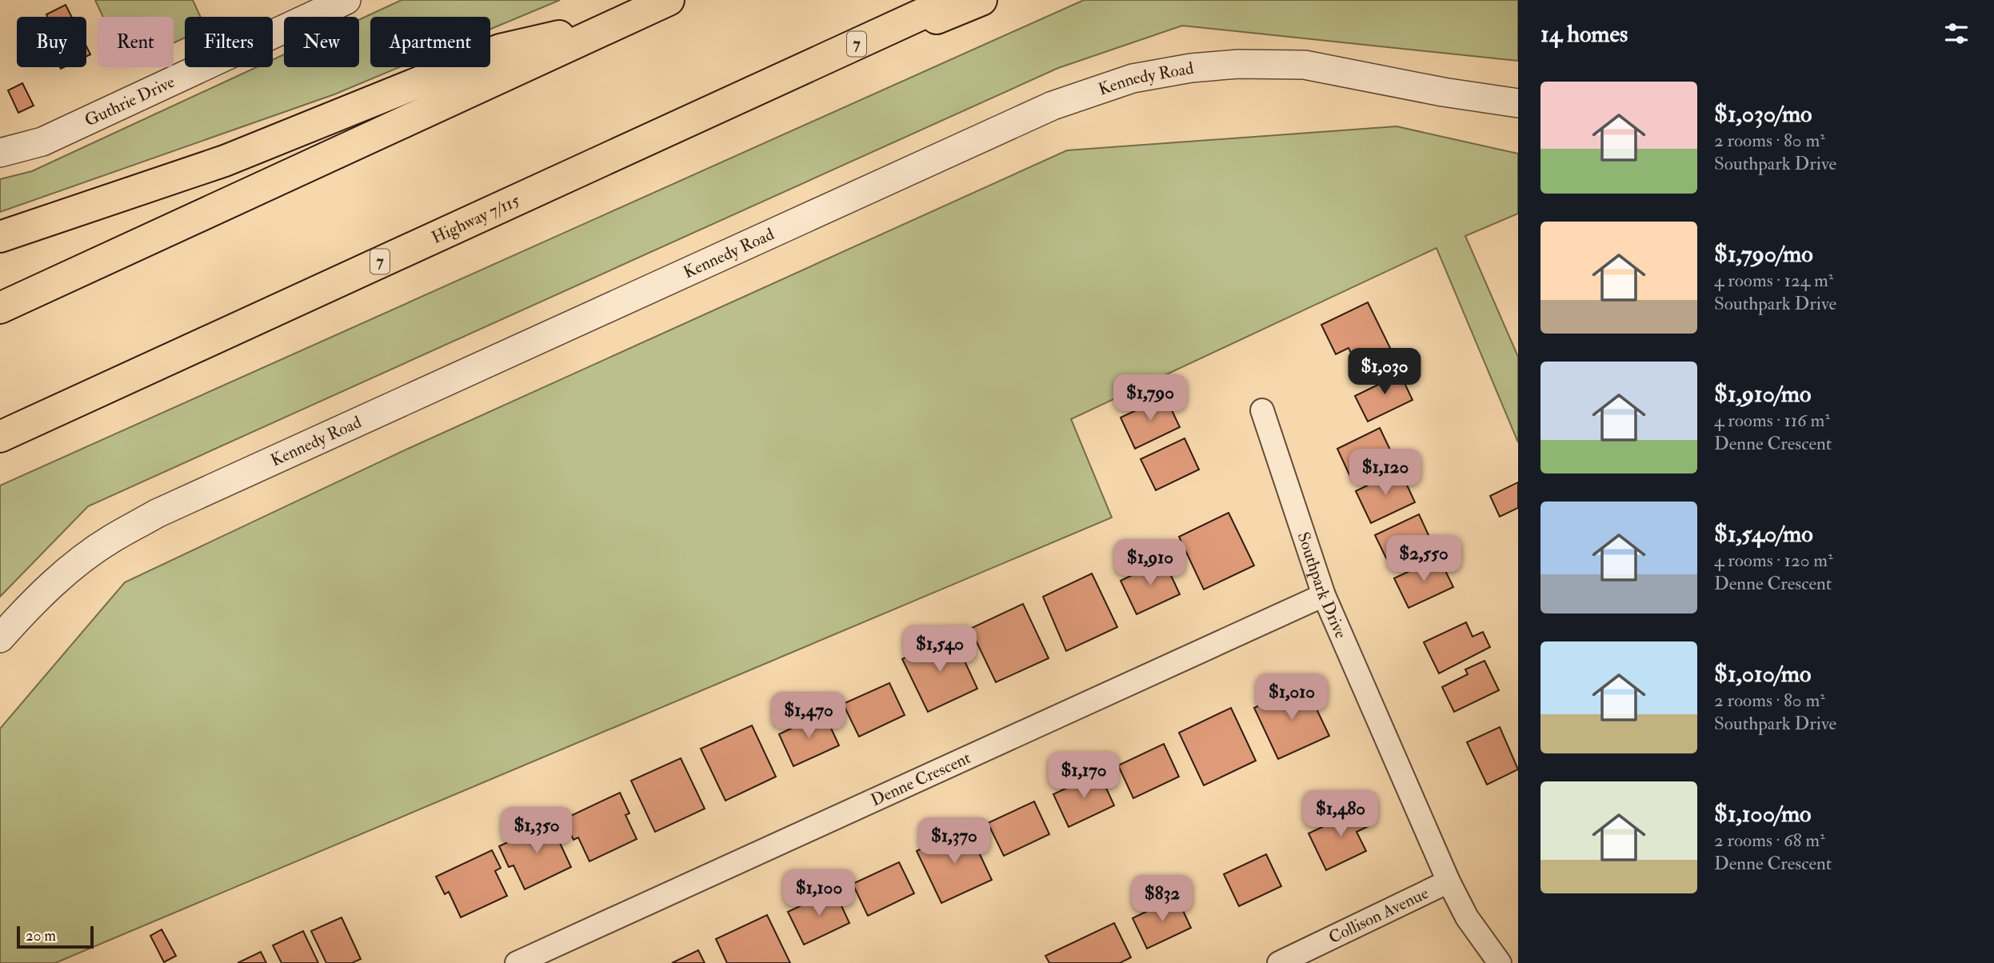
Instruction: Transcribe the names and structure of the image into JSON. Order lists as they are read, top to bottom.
{
  "streets": {
    "highway": ["7", "Highway 7/115"],
    "street": [
      "Kennedy Road",
      "Guthrie Drive",
      "Southpark Drive",
      "Denne Crescent",
      "Collison Avenue"
    ]
  },
  "crossings": [
    ["Southpark Drive", "Denne Crescent"],
    ["Southpark Drive", "Collison Avenue"]
  ],
  "scale_bar": "20 m",
  "page": {
    "heading": "14 homes",
    "chip": [
      "Buy",
      "Rent",
      "Filters",
      "New",
      "Apartment"
    ],
    "list": [
      {
        "name": "$1,030/mo",
        "note": "2 rooms · 80 m² · Southpark Drive"
      },
      {
        "name": "$1,790/mo",
        "note": "4 rooms · 124 m² · Southpark Drive"
      },
      {
        "name": "$1,910/mo",
        "note": "4 rooms · 116 m² · Denne Crescent"
      },
      {
        "name": "$1,540/mo",
        "note": "4 rooms · 120 m² · Denne Crescent"
      },
      {
        "name": "$1,010/mo",
        "note": "2 rooms · 80 m² · Southpark Drive"
      },
      {
        "name": "$1,100/mo",
        "note": "2 rooms · 68 m² · Denne Crescent"
      }
    ],
    "price": [
      "$1,030",
      "$1,790",
      "$1,120",
      "$2,550",
      "$1,910",
      "$1,540",
      "$1,010",
      "$1,470",
      "$1,170",
      "$1,480",
      "$1,350",
      "$1,370",
      "$1,100",
      "$832"
    ],
    "scale": "20 m"
  }
}
